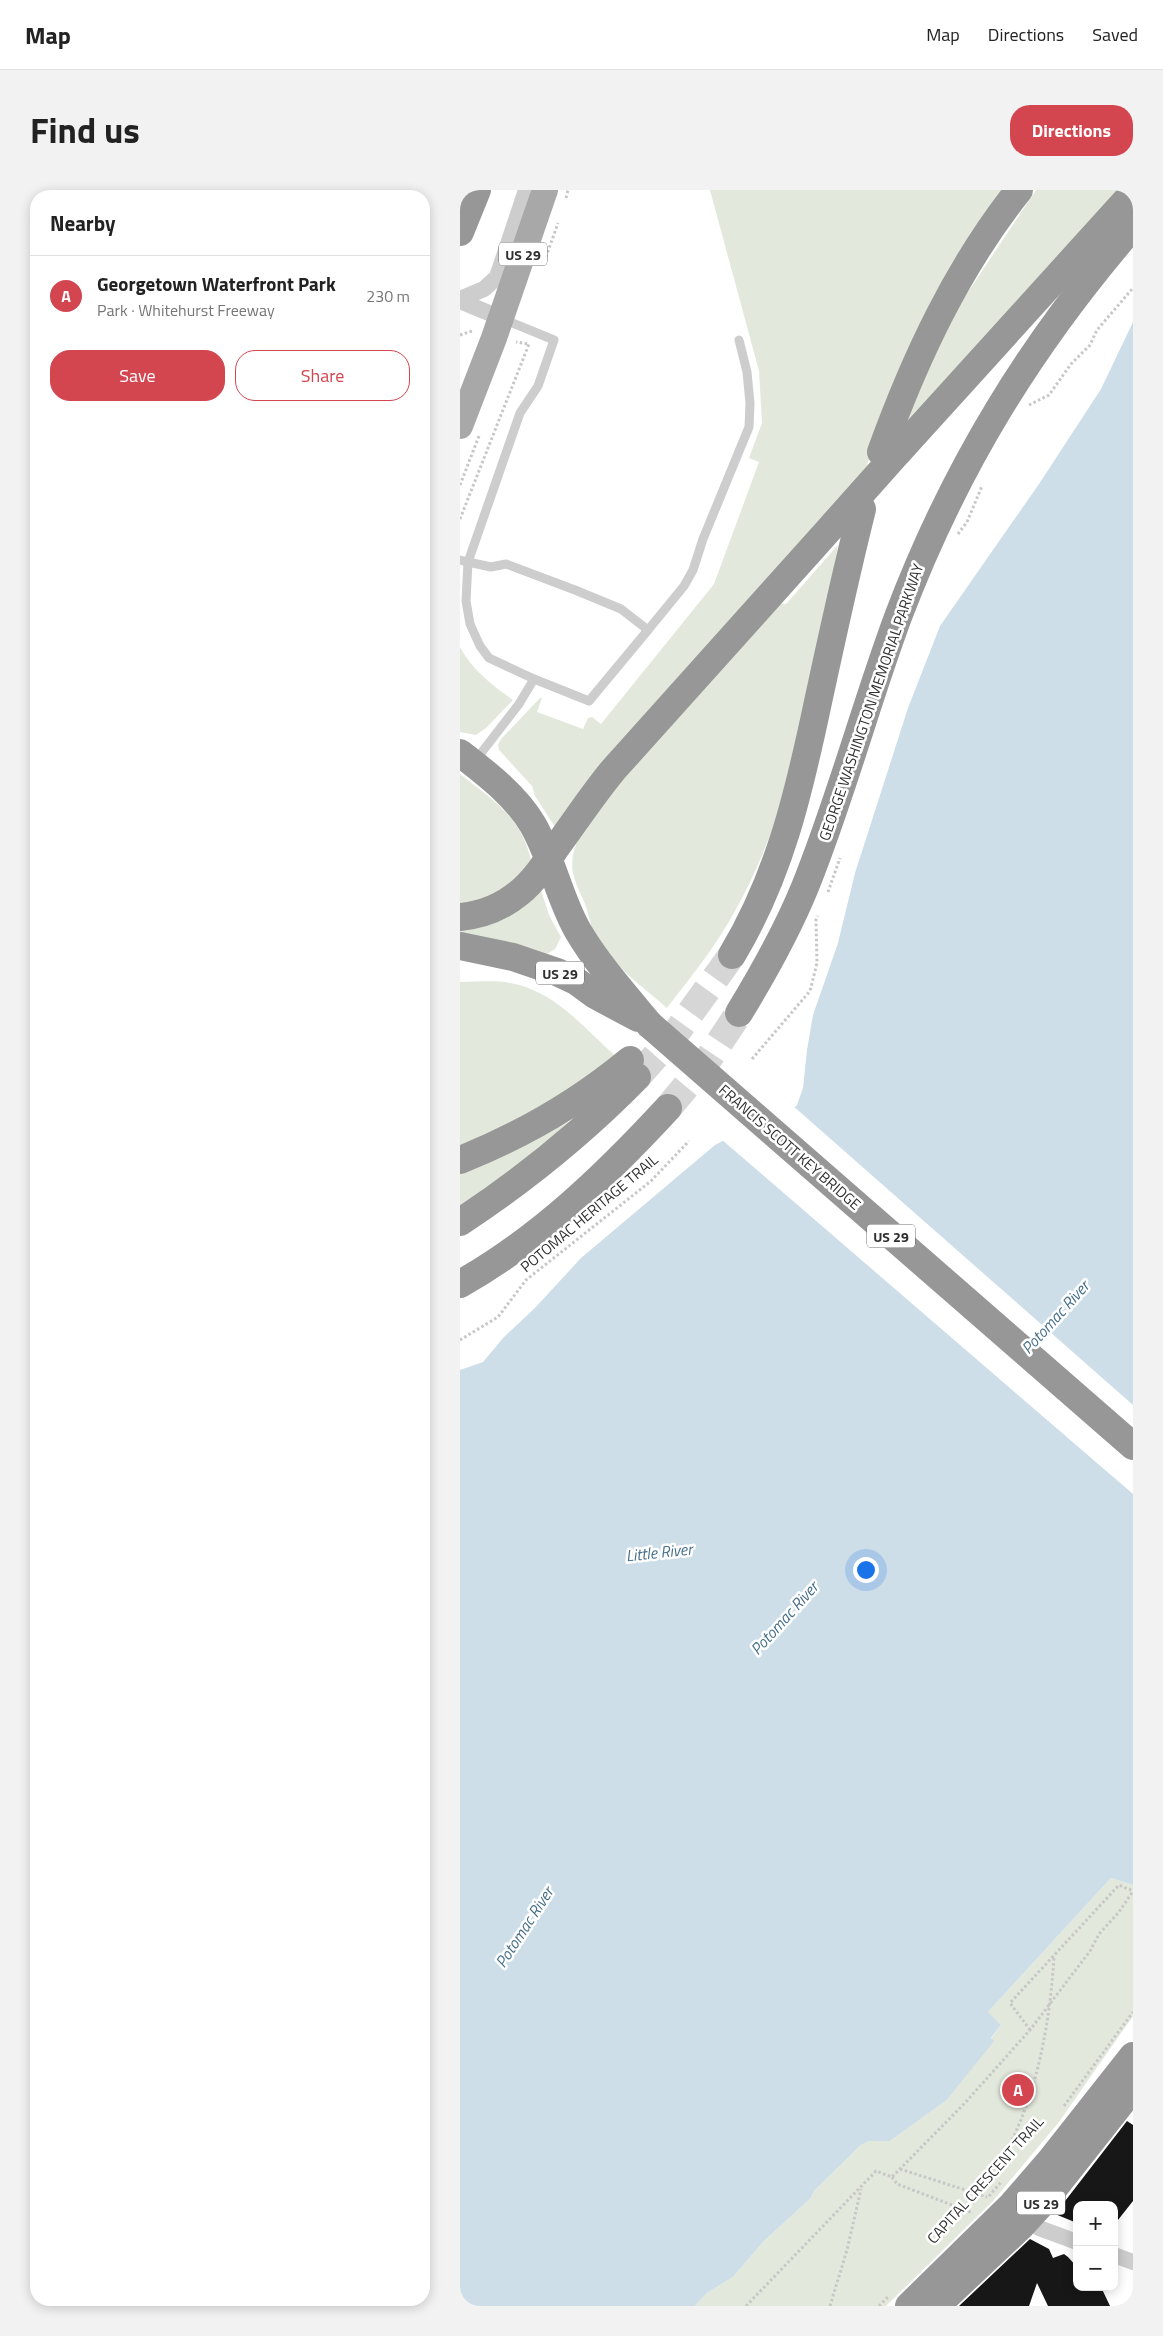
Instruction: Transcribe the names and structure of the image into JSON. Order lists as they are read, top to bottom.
{
  "streets": {
    "highway": ["US 29", "GEORGE WASHINGTON MEMORIAL PARKWAY", "FRANCIS SCOTT KEY BRIDGE"],
    "path": ["POTOMAC HERITAGE TRAIL", "CAPITAL CRESCENT TRAIL"]
  },
  "crossings": [
    ["US 29", "FRANCIS SCOTT KEY BRIDGE"]
  ],
  "water": ["Potomac River", "Little River"],
  "page": {
    "header": "Map",
    "nav": ["Map", "Directions", "Saved"],
    "title": "Find us",
    "buttons": [
      "Directions",
      ["Save", "Share"]
    ],
    "heading": "Nearby",
    "list": [
      {
        "mark": "A",
        "name": "Georgetown Waterfront Park",
        "note": "Park · Whitehurst Freeway",
        "value": "230 m"
      }
    ],
    "pins": "A",
    "map_buttons": ["+", "−"]
  }
}
